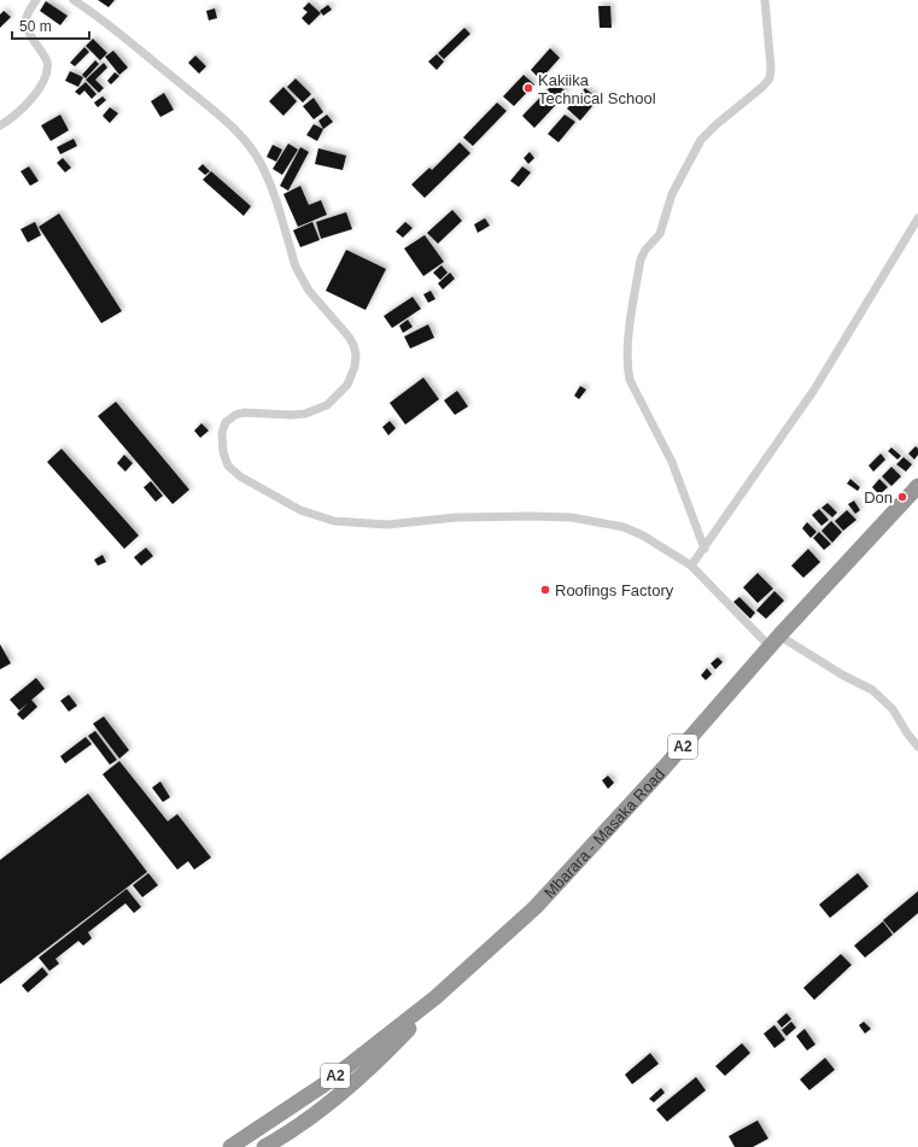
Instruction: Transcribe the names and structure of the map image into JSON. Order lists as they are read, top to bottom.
{
  "streets": {
    "highway": ["A2", "Mbarara - Masaka Road"]
  },
  "places": ["Kakiika Technical School", "Don", "Roofings Factory"],
  "scale_bar": "50 m"
}
